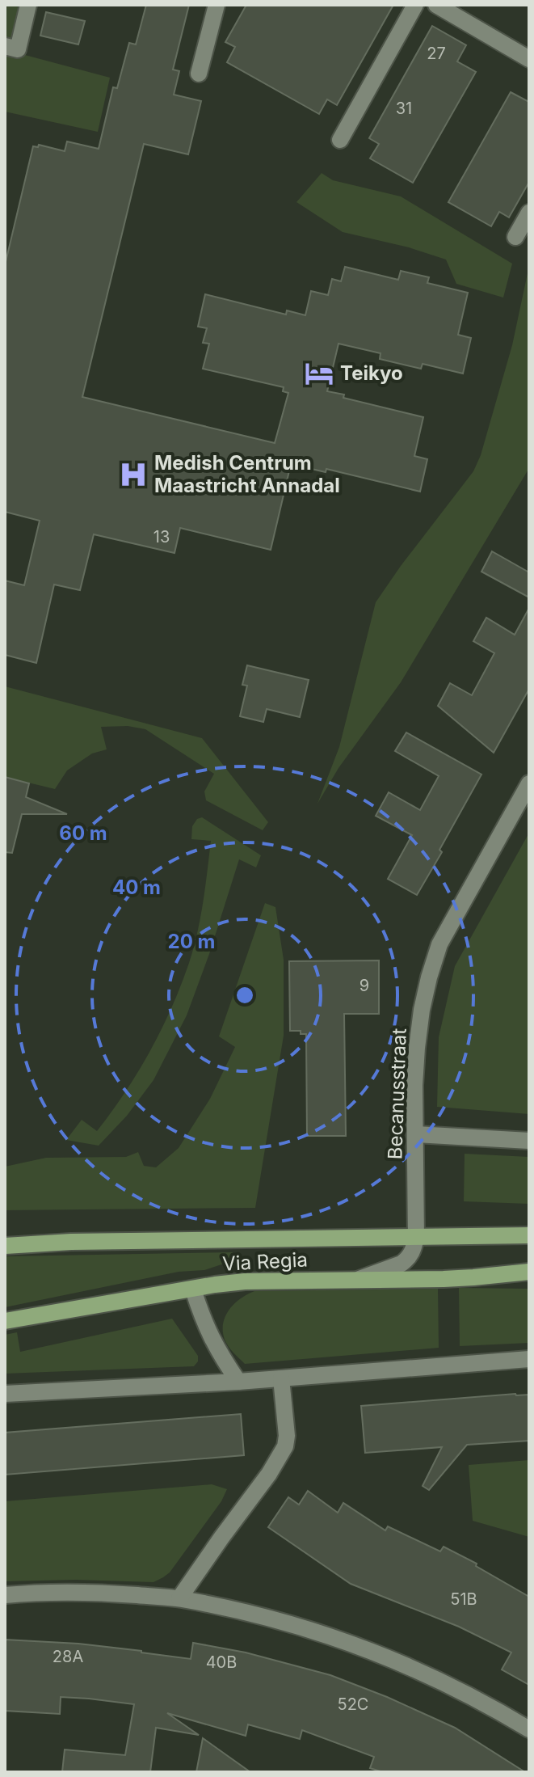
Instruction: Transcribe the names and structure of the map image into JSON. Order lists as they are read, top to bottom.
{
  "streets": {
    "main road": ["Via Regia"],
    "street": ["Becanusstraat"]
  },
  "crossings": [
    ["Becanusstraat", "Via Regia"]
  ],
  "places": {
    "hotel": ["Teikyo"],
    "hospital": ["Medish Centrum Maastricht Annadal"]
  },
  "house_numbers": [
    "27",
    "31",
    "13",
    "9",
    "51B",
    "28A",
    "40B",
    "52C"
  ],
  "rings": ["60 m", "40 m", "20 m"]
}
